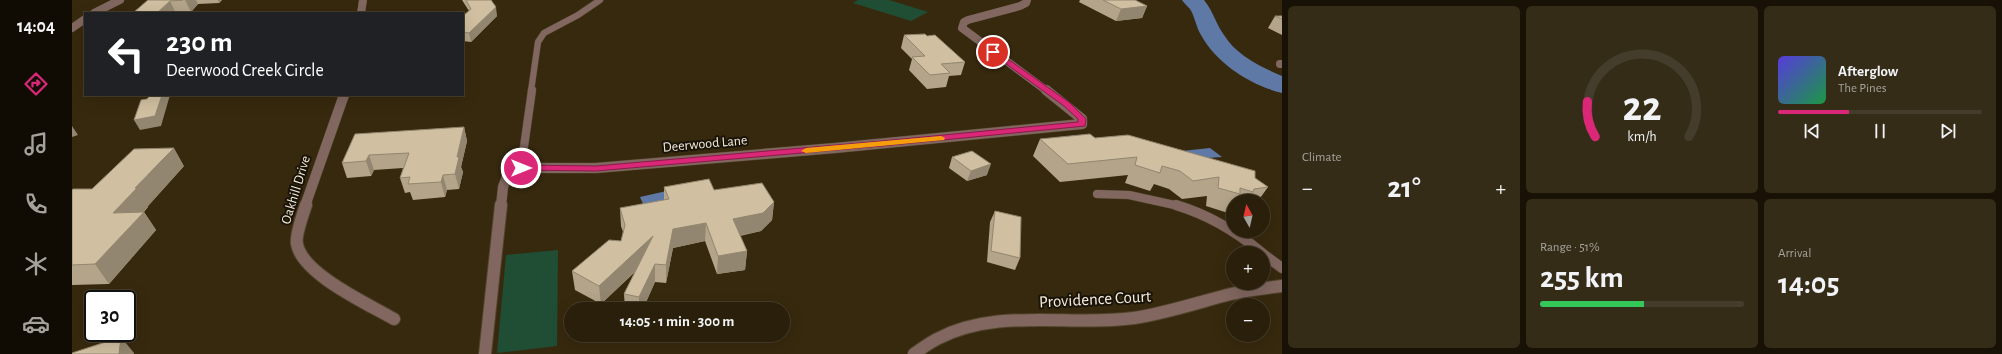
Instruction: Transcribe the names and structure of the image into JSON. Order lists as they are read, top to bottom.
{
  "streets": {
    "street": ["Deerwood Lane", "Oakhill Drive", "Providence Court"]
  },
  "north": "top",
  "page": {
    "tabs": "14:04",
    "tile": [
      "Climate",
      ["Range · 51%", "255 km"],
      ["Arrival", "14:05"]
    ],
    "turn": ["230 m", "Deerwood Creek Circle"],
    "song": ["Afterglow", "The Pines"],
    "heat": ["−", "21°", "+"],
    "map_buttons": ["+", "−"],
    "limit": "30",
    "trip": "14:05 · 1 min · 300 m",
    "gauge": ["22", "km/h"]
  }
}
